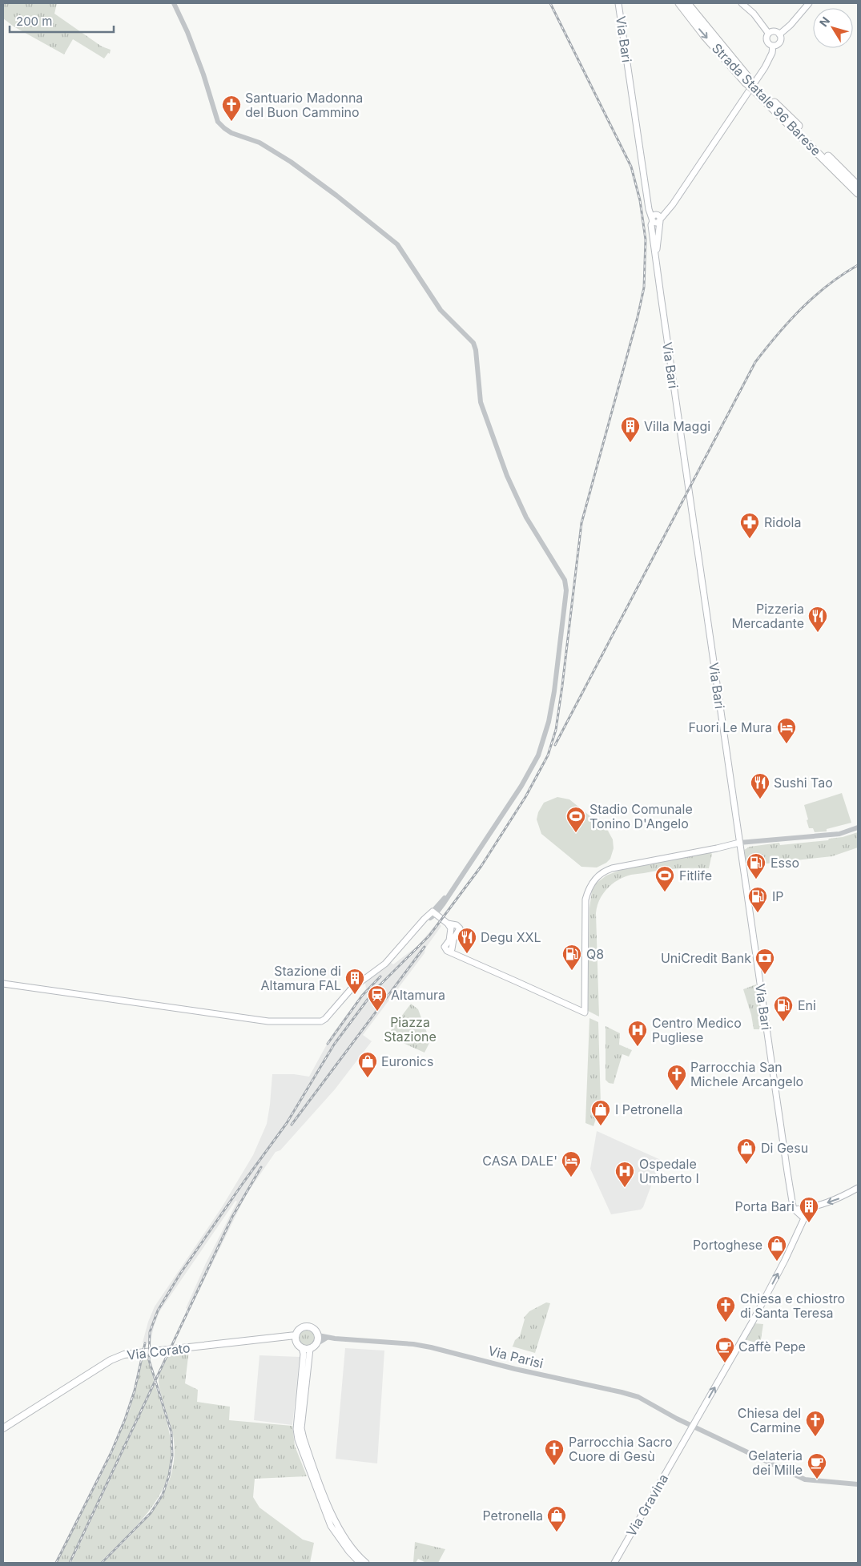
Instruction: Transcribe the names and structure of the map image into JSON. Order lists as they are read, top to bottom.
{
  "streets": {
    "highway": ["Strada Statale 96 Barese"],
    "main road": ["Via Bari", "Via Corato", "Via Gravina"],
    "street": ["Via Parisi"]
  },
  "crossings": [
    ["Via Bari", "Via Gravina"],
    ["Via Corato", "Via Parisi"],
    ["Via Parisi", "Via Gravina"]
  ],
  "one_way": ["Via Gravina"],
  "parks": ["Piazza Stazione"],
  "places": {
    "church": [
      "Santuario Madonna del Buon Cammino",
      "Parrocchia San Michele Arcangelo",
      "Chiesa e chiostro di Santa Teresa",
      "Chiesa del Carmine",
      "Parrocchia Sacro Cuore di Gesù"
    ],
    "building": ["Villa Maggi", "Stazione di Altamura FAL", "Porta Bari"],
    "pharmacy": ["Ridola"],
    "restaurant": ["Pizzeria Mercadante", "Sushi Tao", "Degu XXL"],
    "hotel": ["Fuori Le Mura", "CASA DALE'"],
    "sports": ["Stadio Comunale Tonino D'Angelo", "Fitlife"],
    "fuel station": [
      "Esso",
      "IP",
      "Q8",
      "Eni"
    ],
    "bank": ["UniCredit Bank"],
    "station": ["Altamura"],
    "hospital": ["Centro Medico Pugliese", "Ospedale Umberto I"],
    "shop": [
      "Euronics",
      "I Petronella",
      "Di Gesu",
      "Portoghese",
      "Petronella"
    ],
    "cafe": ["Caffè Pepe", "Gelateria dei Mille"]
  },
  "scale_bar": "200 m",
  "north": "top left"
}
